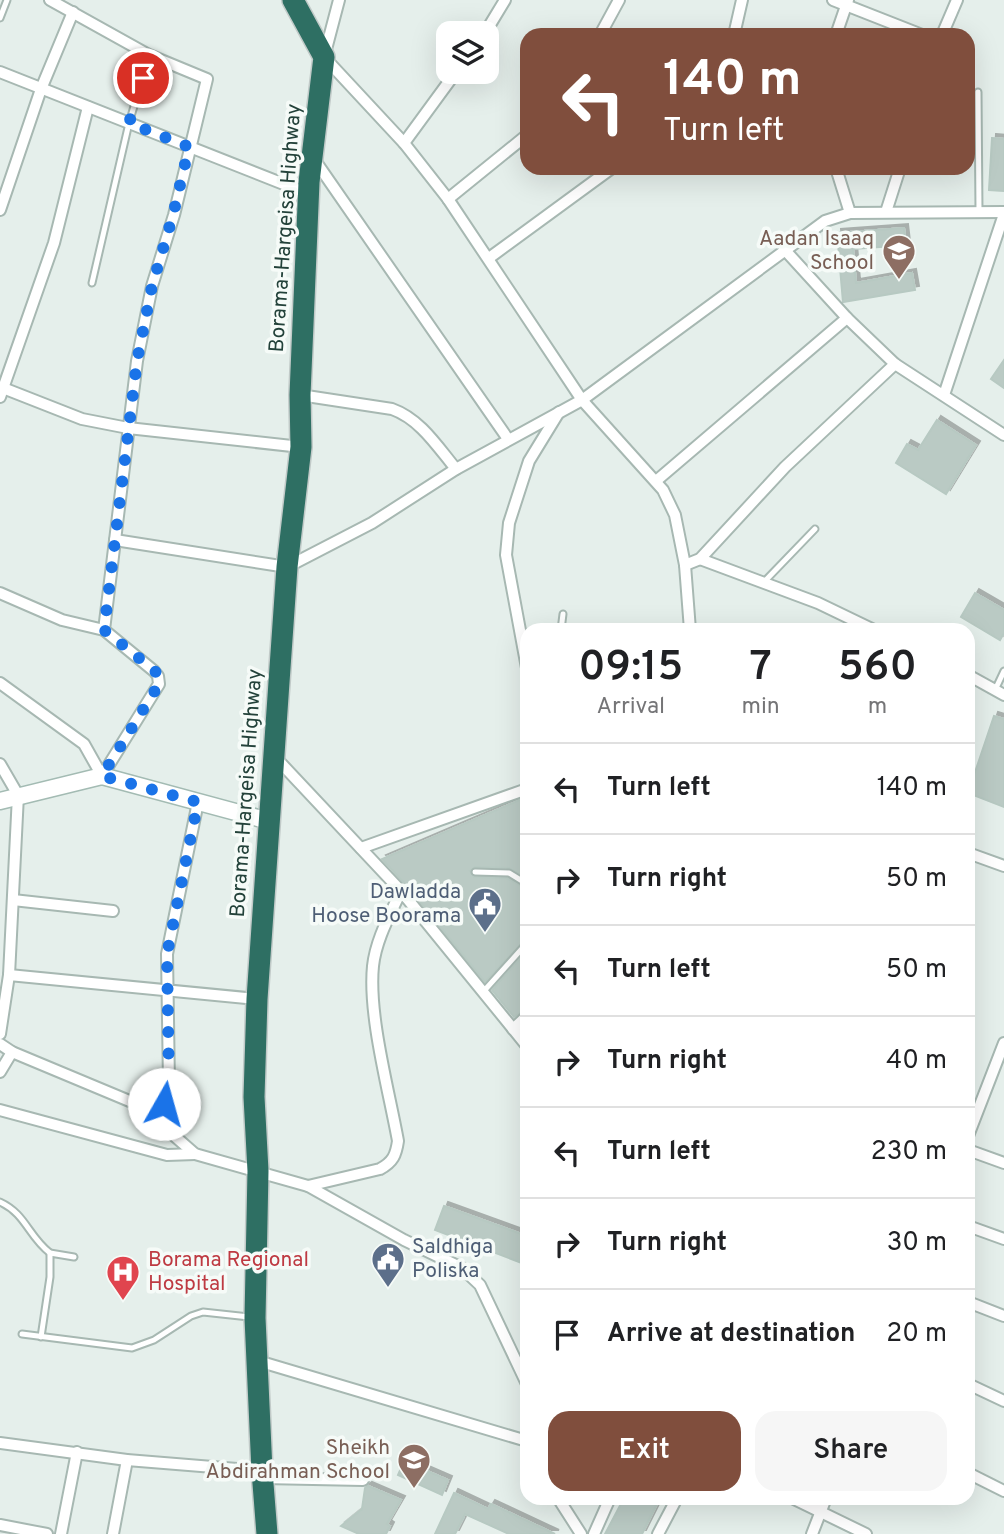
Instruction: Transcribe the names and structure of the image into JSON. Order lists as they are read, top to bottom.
{
  "streets": {
    "highway": ["Borama-Hargeisa Highway"]
  },
  "places": {
    "school or university": ["Aadan Isaaq School", "Sheikh Abdirahman School"],
    "public building": ["Dawladda Hoose Boorama", "Saldhiga Poliska"],
    "hospital": ["Borama Regional Hospital"]
  },
  "page": {
    "turn": ["140 m", "Turn left"],
    "eta": [
      "09:15",
      "Arrival",
      "7",
      "min",
      "560",
      "m"
    ],
    "list": [
      {
        "name": "Turn left",
        "value": "140 m"
      },
      {
        "name": "Turn right",
        "value": "50 m"
      },
      {
        "name": "Turn left",
        "value": "50 m"
      },
      {
        "name": "Turn right",
        "value": "40 m"
      },
      {
        "name": "Turn left",
        "value": "230 m"
      },
      {
        "name": "Turn right",
        "value": "30 m"
      },
      {
        "name": "Arrive at destination",
        "value": "20 m"
      }
    ],
    "buttons": ["Exit", "Share"]
  }
}
